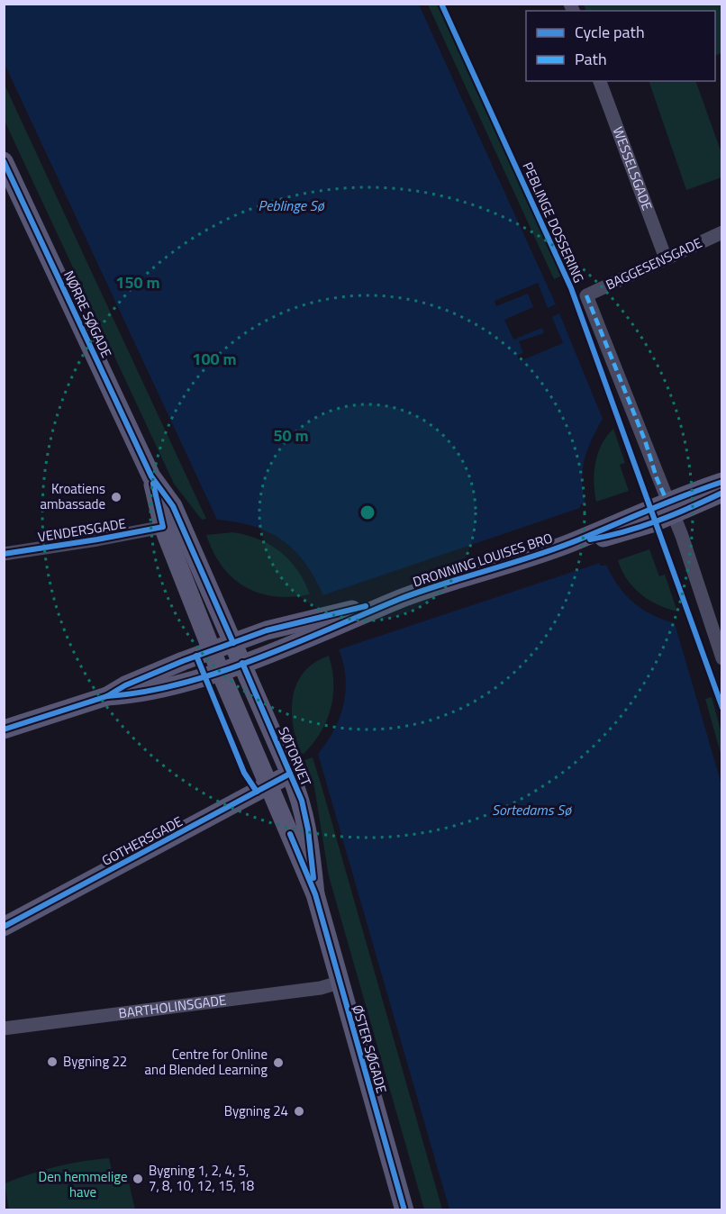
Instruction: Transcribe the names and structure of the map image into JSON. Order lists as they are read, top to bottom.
{
  "streets": {
    "street": [
      "WESSELSGADE",
      "PEBLINGE DOSSERING",
      "BAGGESENSGADE",
      "NØRRE SØGADE",
      "VENDERSGADE",
      "DRONNING LOUISES BRO",
      "SØTORVET",
      "GOTHERSGADE",
      "BARTHOLINSGADE",
      "ØSTER SØGADE"
    ]
  },
  "crossings": [
    ["WESSELSGADE", "BAGGESENSGADE"],
    ["PEBLINGE DOSSERING", "BAGGESENSGADE"],
    ["PEBLINGE DOSSERING", "DRONNING LOUISES BRO"],
    ["NØRRE SØGADE", "SØTORVET"],
    ["DRONNING LOUISES BRO", "SØTORVET"],
    ["SØTORVET", "GOTHERSGADE"],
    ["SØTORVET", "ØSTER SØGADE"],
    ["BARTHOLINSGADE", "ØSTER SØGADE"]
  ],
  "water": ["Peblinge Sø", "Sortedams Sø"],
  "parks": ["Den hemmelige have"],
  "places": [
    "Kroatiens ambassade",
    "Bygning 22",
    "Centre for Online and Blended Learning",
    "Bygning 24",
    "Bygning 1, 2, 4, 5, 7, 8, 10, 12, 15, 18"
  ],
  "legend": ["Cycle path", "Path"],
  "rings": ["150 m", "100 m", "50 m"]
}
